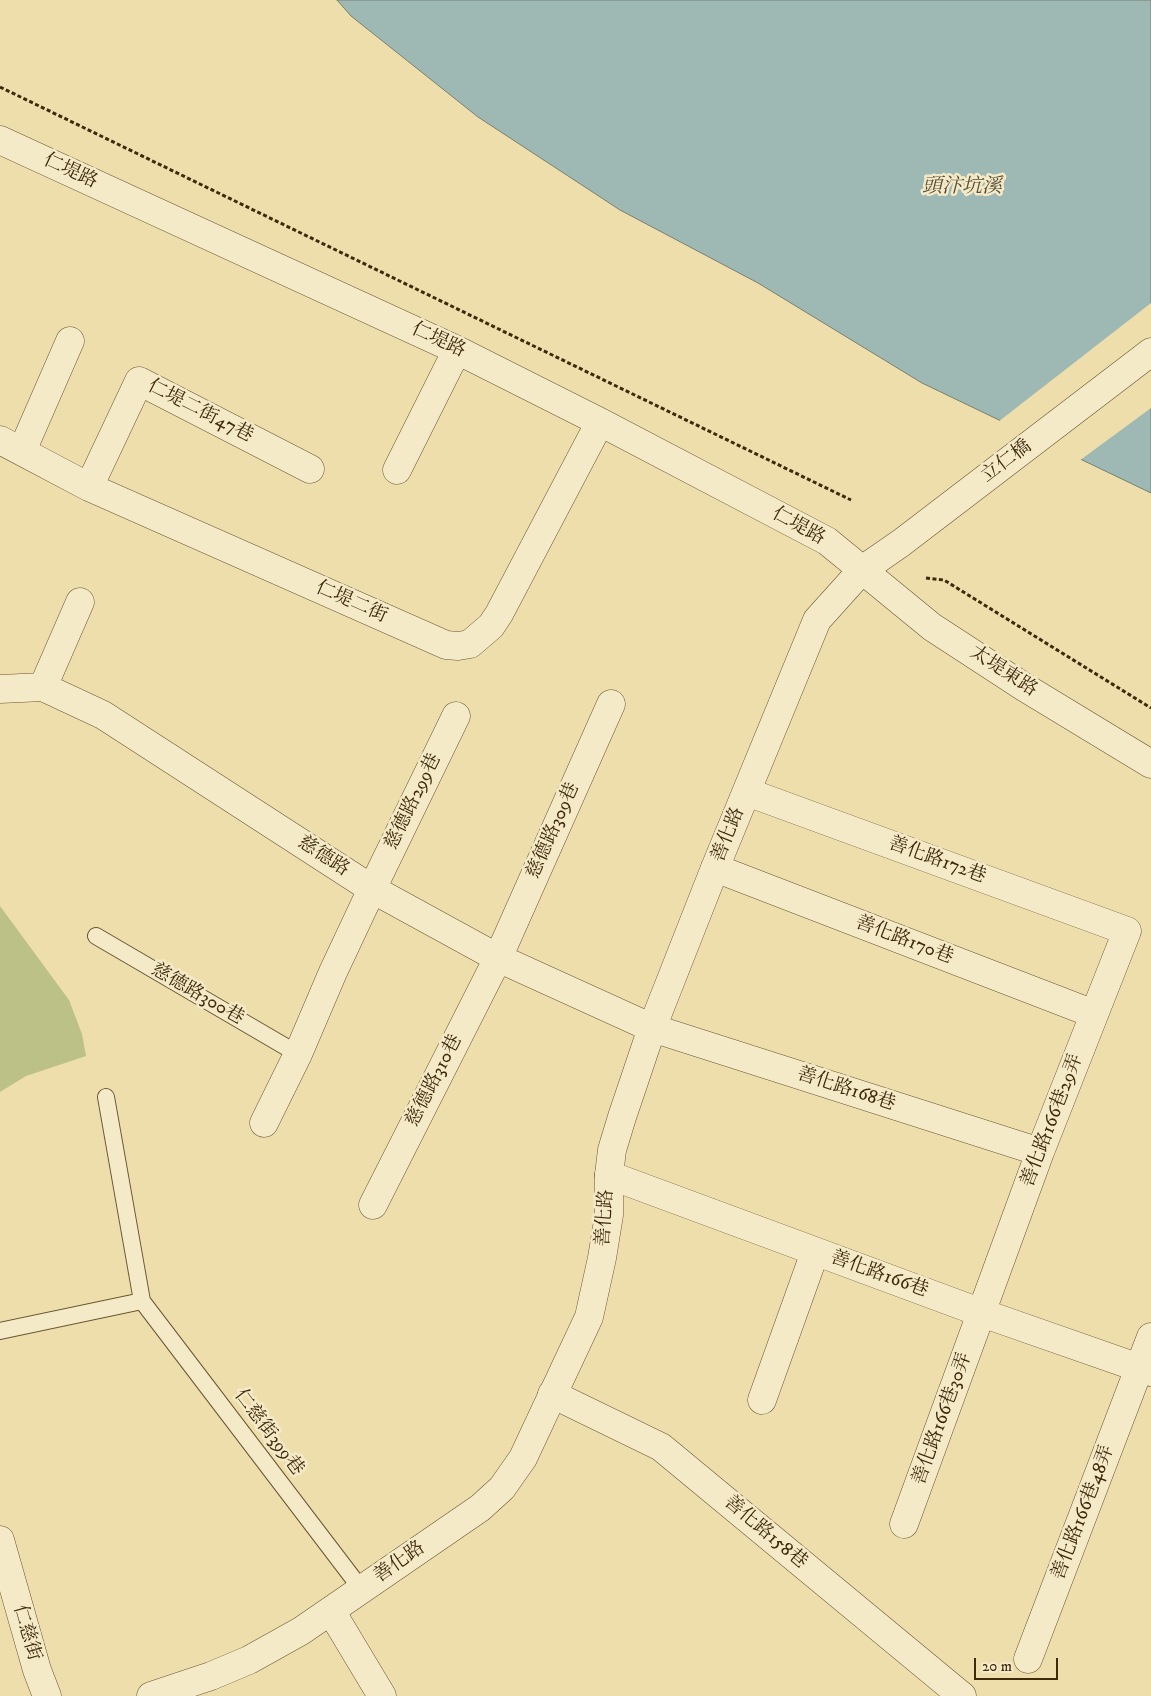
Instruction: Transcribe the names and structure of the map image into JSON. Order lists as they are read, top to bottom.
{
  "streets": {
    "street": [
      "仁堤路",
      "仁堤二街47巷",
      "立仁橋",
      "仁堤二街",
      "太堤東路",
      "慈德路299巷",
      "慈德路309巷",
      "善化路",
      "慈德路",
      "善化路172巷",
      "善化路170巷",
      "慈德路310巷",
      "善化路168巷",
      "善化路166巷29弄",
      "善化路166巷",
      "善化路166巷30弄",
      "善化路166巷48弄",
      "善化路158巷",
      "仁慈街"
    ],
    "lane": ["慈德路300巷", "仁慈街399巷"]
  },
  "crossings": [
    ["仁堤路", "立仁橋"],
    ["仁堤路", "仁堤二街"],
    ["仁堤路", "太堤東路"],
    ["仁堤路", "善化路"],
    ["仁堤二街47巷", "仁堤二街"],
    ["立仁橋", "太堤東路"],
    ["立仁橋", "善化路"],
    ["太堤東路", "善化路"],
    ["慈德路299巷", "慈德路"],
    ["慈德路309巷", "慈德路"],
    ["慈德路309巷", "慈德路310巷"],
    ["善化路", "慈德路"],
    ["善化路", "善化路172巷"],
    ["善化路", "善化路170巷"],
    ["善化路", "善化路168巷"],
    ["善化路", "善化路166巷"],
    ["善化路", "仁慈街399巷"],
    ["善化路", "善化路158巷"],
    ["慈德路", "慈德路310巷"],
    ["慈德路", "善化路168巷"],
    ["善化路172巷", "善化路166巷29弄"],
    ["善化路170巷", "善化路166巷29弄"],
    ["善化路168巷", "善化路166巷29弄"],
    ["善化路166巷29弄", "善化路166巷"],
    ["善化路166巷29弄", "善化路166巷30弄"],
    ["善化路166巷", "善化路166巷30弄"],
    ["善化路166巷", "善化路166巷48弄"]
  ],
  "water": ["頭汴坑溪"],
  "scale_bar": "20 m"
}
